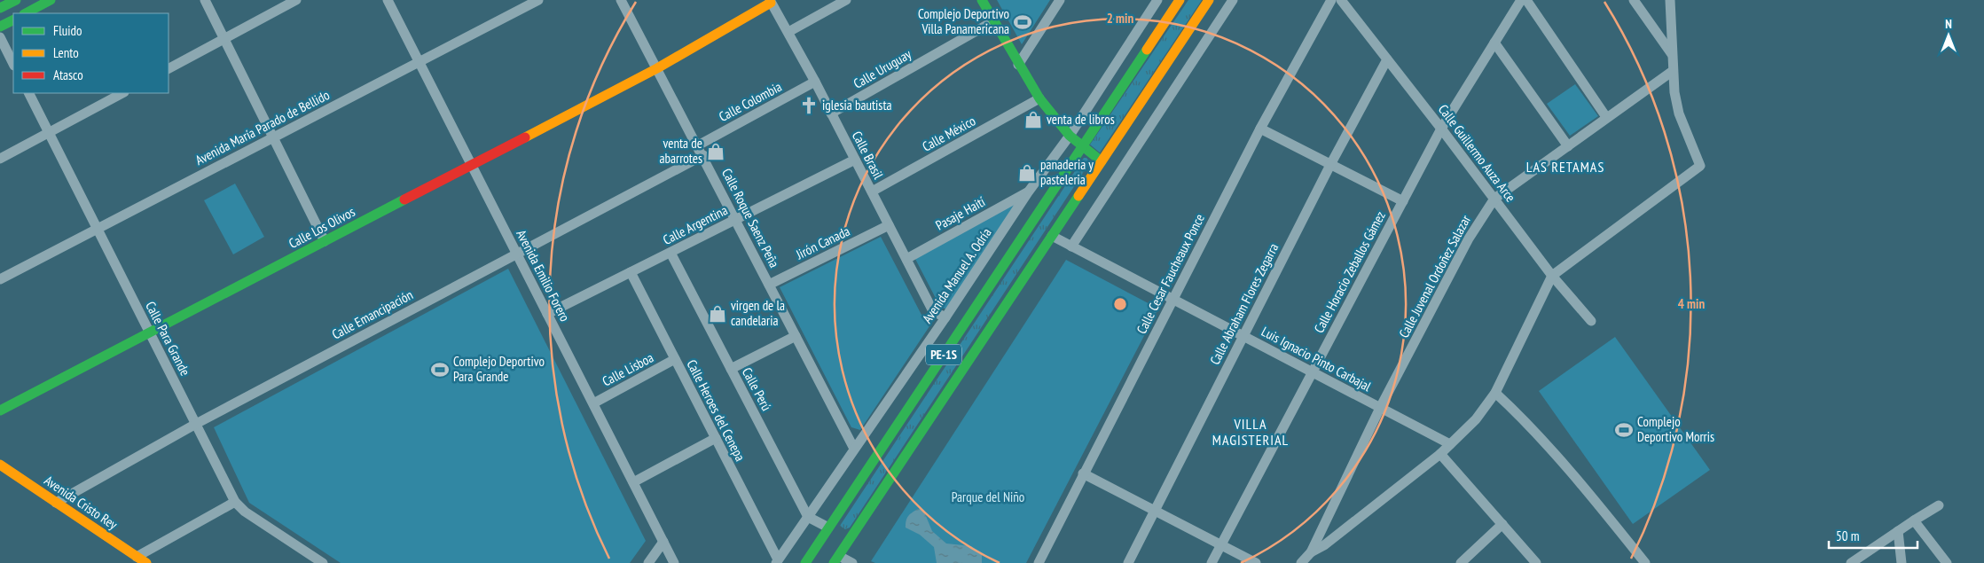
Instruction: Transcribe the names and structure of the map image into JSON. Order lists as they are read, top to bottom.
{
  "streets": {
    "main road": ["Calle Los Olivos", "PE-1S", "Avenida Cristo Rey"],
    "street": [
      "Calle Uruguay",
      "Calle Colombia",
      "Avenida María Parado de Bellido",
      "Calle México",
      "Calle Guillermo Auza Arce",
      "Calle Brasil",
      "Pasaje Haití",
      "Calle Roque Saenz Peña",
      "Calle Argentina",
      "Jirón Canada",
      "Calle Horacio Zeballos Gámez",
      "Calle Cesar Faucheaux Ponce",
      "Avenida Emilio Forero",
      "Avenida Manuel A. Odría",
      "Calle Juvenal Ordoñez Salazar",
      "Calle Abraham Flores Zegarra",
      "Calle Emancipación",
      "Calle Para Grande",
      "Luis Ignacio Pinto Carbajal",
      "Calle Lisboa",
      "Calle Perú",
      "Calle Heroes del Cenepa"
    ]
  },
  "crossings": [
    ["Calle Uruguay", "Calle Brasil"],
    ["Calle Colombia", "Calle Brasil"],
    ["Calle Colombia", "Calle Roque Saenz Peña"],
    ["Avenida María Parado de Bellido", "Avenida Emilio Forero"],
    ["Avenida María Parado de Bellido", "Calle Para Grande"],
    ["Calle México", "Calle Brasil"],
    ["Calle Guillermo Auza Arce", "Calle Horacio Zeballos Gámez"],
    ["Calle Guillermo Auza Arce", "Calle Juvenal Ordoñez Salazar"],
    ["Calle Guillermo Auza Arce", "Calle Abraham Flores Zegarra"],
    ["Calle Brasil", "Pasaje Haití"],
    ["Calle Brasil", "Calle Argentina"],
    ["Calle Brasil", "Calle Los Olivos"],
    ["Calle Brasil", "Jirón Canada"],
    ["Calle Brasil", "Avenida Manuel A. Odría"],
    ["Pasaje Haití", "Avenida Manuel A. Odría"],
    ["Calle Roque Saenz Peña", "Calle Argentina"],
    ["Calle Roque Saenz Peña", "Calle Los Olivos"],
    ["Calle Roque Saenz Peña", "Jirón Canada"],
    ["Calle Roque Saenz Peña", "Avenida Manuel A. Odría"],
    ["Calle Roque Saenz Peña", "Calle Emancipación"],
    ["Calle Argentina", "Avenida Emilio Forero"],
    ["Calle Argentina", "Calle Perú"],
    ["Calle Argentina", "Calle Heroes del Cenepa"],
    ["Calle Los Olivos", "Avenida Emilio Forero"],
    ["Calle Los Olivos", "Calle Para Grande"],
    ["Calle Horacio Zeballos Gámez", "Luis Ignacio Pinto Carbajal"],
    ["Calle Cesar Faucheaux Ponce", "Luis Ignacio Pinto Carbajal"],
    ["Avenida Emilio Forero", "Calle Emancipación"],
    ["Avenida Emilio Forero", "Calle Lisboa"],
    ["Avenida Manuel A. Odría", "Calle Perú"],
    ["Avenida Manuel A. Odría", "Calle Heroes del Cenepa"],
    ["Calle Juvenal Ordoñez Salazar", "Luis Ignacio Pinto Carbajal"],
    ["Calle Abraham Flores Zegarra", "Luis Ignacio Pinto Carbajal"],
    ["Calle Emancipación", "Calle Para Grande"],
    ["Calle Emancipación", "Avenida Cristo Rey"],
    ["PE-1S", "Luis Ignacio Pinto Carbajal"],
    ["Calle Lisboa", "Calle Heroes del Cenepa"]
  ],
  "districts": ["LAS RETAMAS", "VILLA MAGISTERIAL"],
  "parks": ["Parque del Niño"],
  "places": {
    "sports": ["Complejo Deportivo Villa Panamericana", "Complejo Deportivo Para Grande", "Complejo Deportivo Morris"],
    "church": ["iglesia bautista"],
    "shop": [
      "venta de libros",
      "venta de abarrotes",
      "panaderia y pasteleria",
      "virgen de la candelaria"
    ]
  },
  "legend": ["Fluido", "Lento", "Atasco"],
  "scale_bar": "50 m",
  "north": "top",
  "rings": ["2 min", "4 min"]
}
